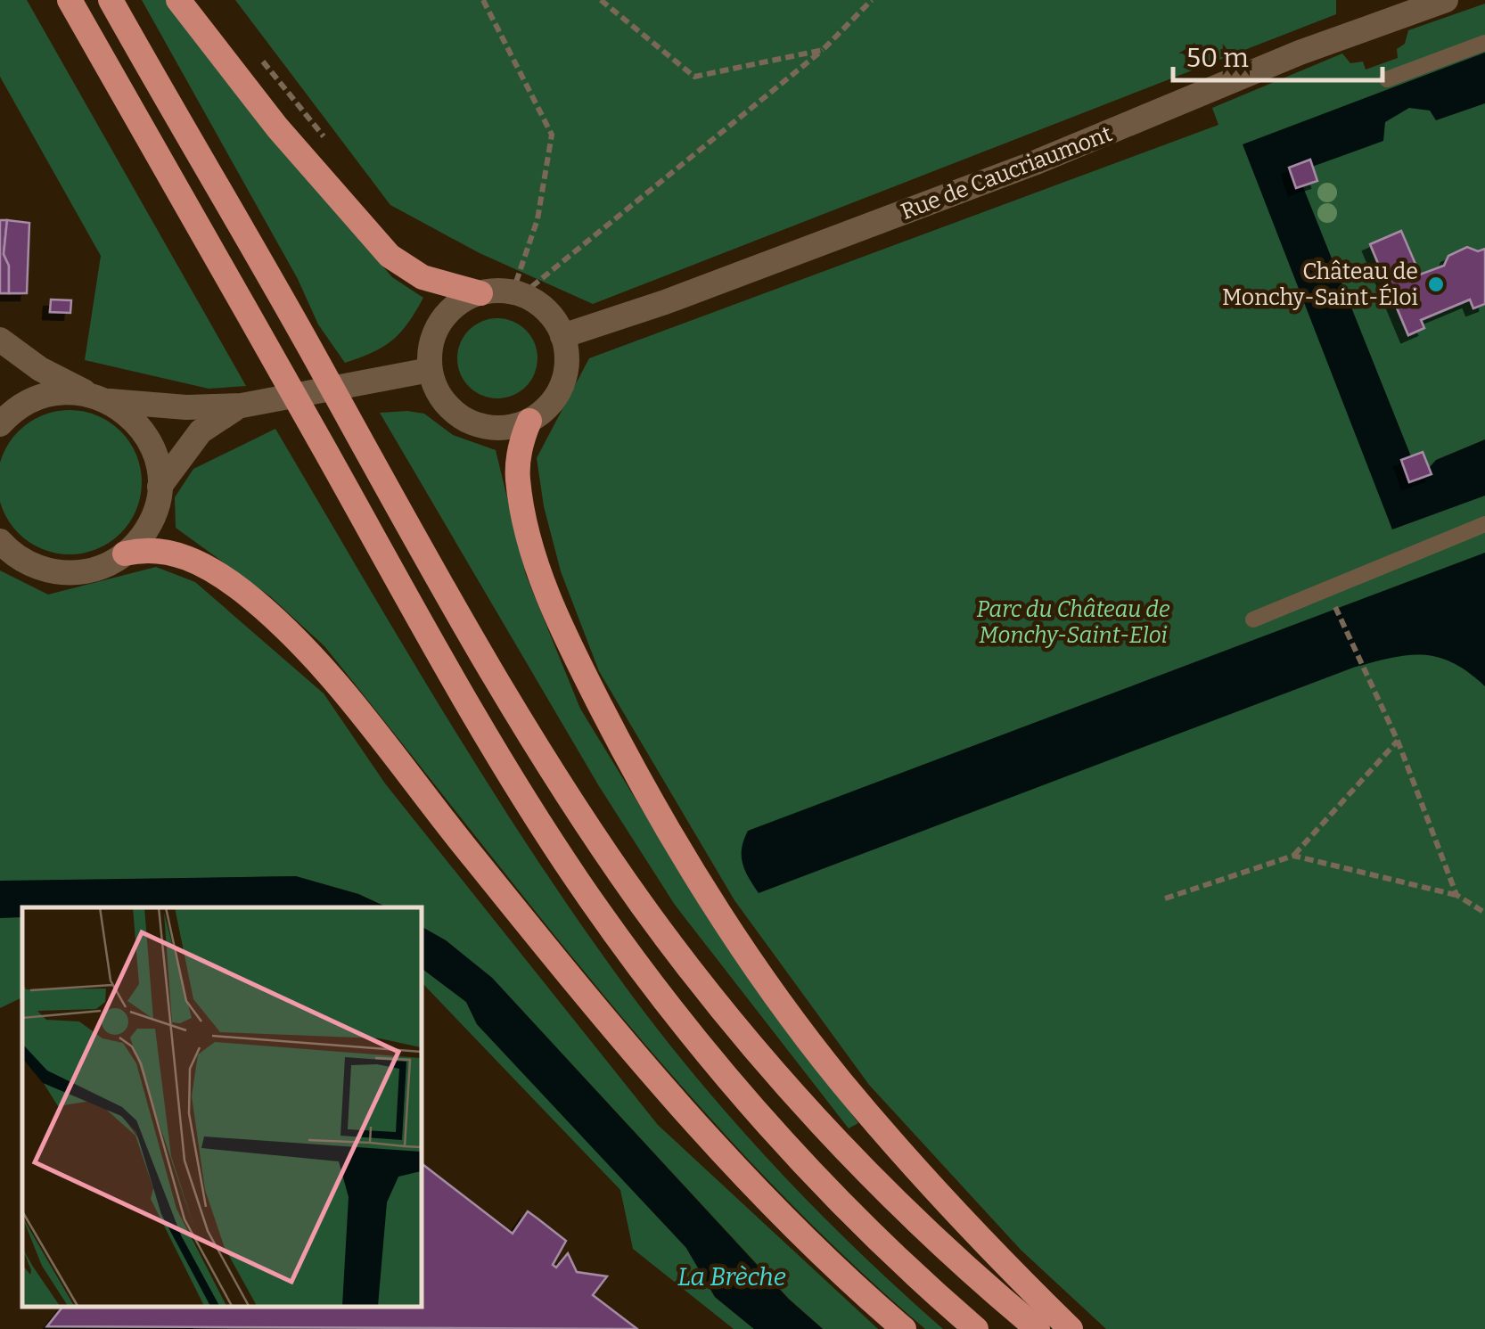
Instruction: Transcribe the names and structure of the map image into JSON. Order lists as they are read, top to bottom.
{
  "streets": {
    "street": ["Rue de Caucriaumont"]
  },
  "water": ["La Brèche"],
  "parks": ["Parc du Château de Monchy-Saint-Eloi"],
  "places": ["Château de Monchy-Saint-Éloi"],
  "scale_bar": "50 m"
}
